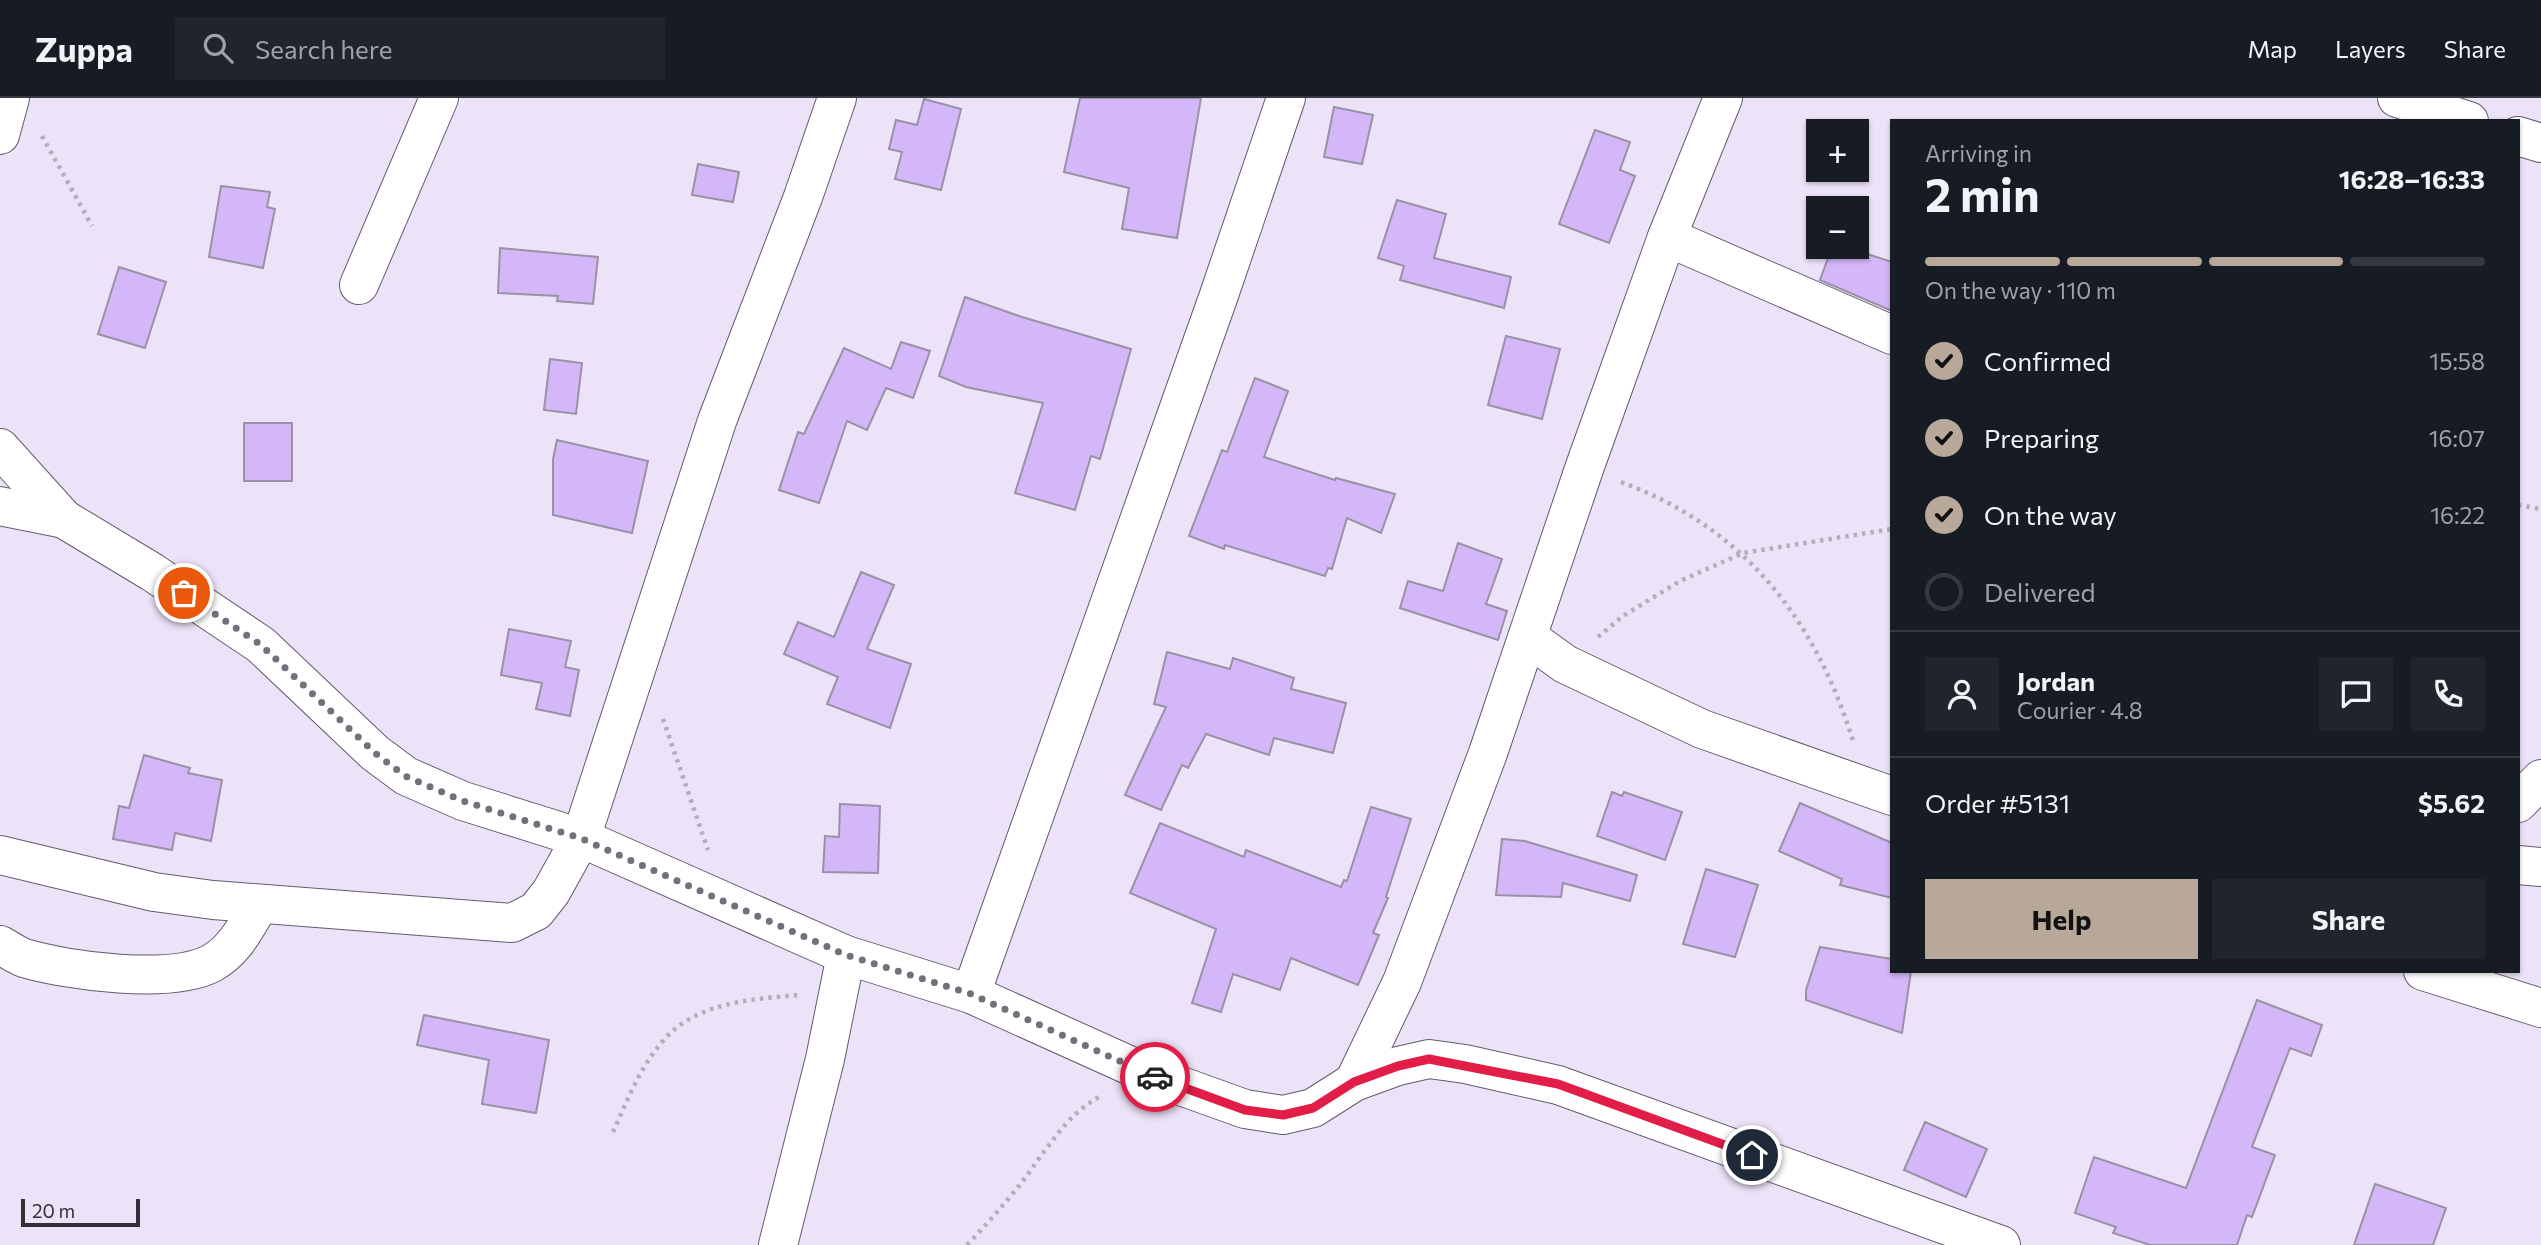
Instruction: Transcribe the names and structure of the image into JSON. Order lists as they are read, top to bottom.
{
  "scale_bar": "20 m",
  "page": {
    "header": "Zuppa",
    "search": "Search here",
    "nav": ["Map", "Layers", "Share"],
    "map_buttons": ["+", "−"],
    "heading": ["2 min", "Arriving in", "16:28–16:33"],
    "panel": [
      "Jordan",
      "Courier · 4.8",
      "Order #5131",
      "$5.62"
    ],
    "bar": "On the way · 110 m",
    "list": [
      ["Confirmed", "15:58"],
      ["Preparing", "16:07"],
      ["On the way", "16:22"],
      "Delivered"
    ],
    "buttons": ["Help", "Share"],
    "scale": "20 m"
  }
}
